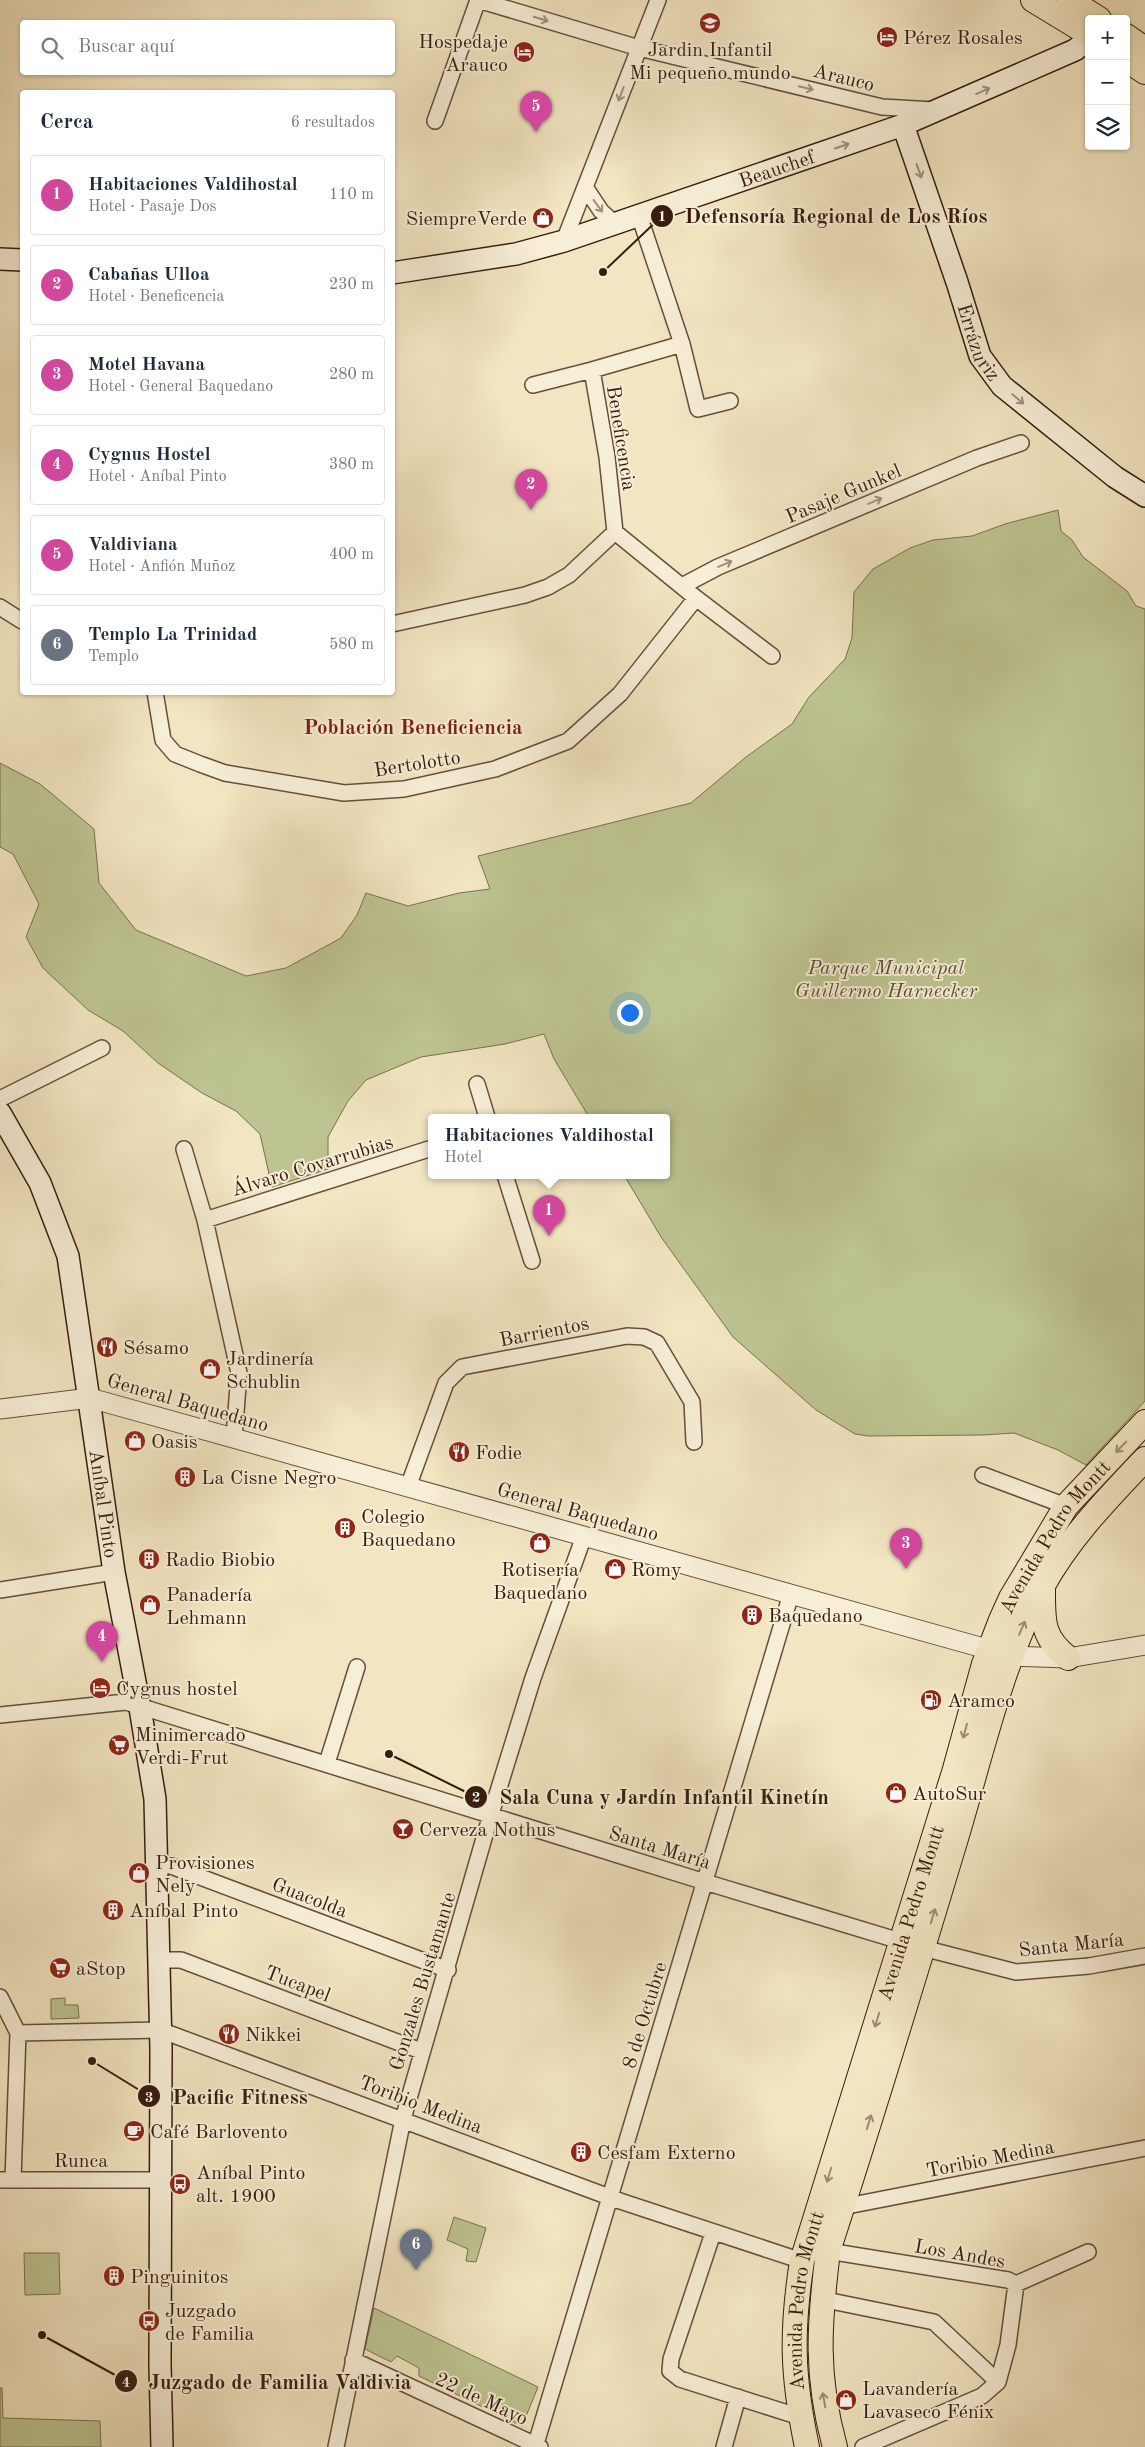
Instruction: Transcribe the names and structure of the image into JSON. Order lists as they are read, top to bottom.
{
  "streets": {
    "main road": [
      "Beauchef",
      "Errázuriz",
      "Aníbal Pinto",
      "Avenida Pedro Montt"
    ],
    "street": [
      "Arauco",
      "Beneficencia",
      "Pasaje Gunkel",
      "Bertolotto",
      "Álvaro Covarrubias",
      "Barrientos",
      "General Baquedano",
      "Santa María",
      "Guacolda",
      "Gonzales Bustamante",
      "Tucapel",
      "8 de Octubre",
      "Toribio Medina",
      "Runca",
      "Los Andes",
      "22 de Mayo"
    ]
  },
  "crossings": [
    ["Arauco", "Beauchef"],
    ["Arauco", "Errázuriz"],
    ["Beauchef", "Errázuriz"],
    ["Barrientos", "General Baquedano"],
    ["General Baquedano", "Aníbal Pinto"],
    ["General Baquedano", "Avenida Pedro Montt"],
    ["General Baquedano", "Gonzales Bustamante"],
    ["General Baquedano", "8 de Octubre"],
    ["Aníbal Pinto", "Santa María"],
    ["Aníbal Pinto", "Guacolda"],
    ["Aníbal Pinto", "Tucapel"],
    ["Aníbal Pinto", "Toribio Medina"],
    ["Aníbal Pinto", "Runca"],
    ["Avenida Pedro Montt", "Santa María"],
    ["Avenida Pedro Montt", "Toribio Medina"],
    ["Avenida Pedro Montt", "Los Andes"],
    ["Santa María", "Gonzales Bustamante"],
    ["Santa María", "8 de Octubre"],
    ["Guacolda", "Gonzales Bustamante"],
    ["Gonzales Bustamante", "Tucapel"],
    ["Gonzales Bustamante", "Toribio Medina"],
    ["Gonzales Bustamante", "22 de Mayo"],
    ["8 de Octubre", "Toribio Medina"],
    ["8 de Octubre", "22 de Mayo"]
  ],
  "one_way": [
    "Arauco",
    "Beauchef",
    "Errázuriz",
    "Pasaje Gunkel"
  ],
  "districts": ["Población Beneficiencia"],
  "parks": ["Parque Municipal Guillermo Harnecker"],
  "places": {
    "school or university": ["Jardin Infantil Mi pequeño mundo"],
    "hotel": ["Pérez Rosales", "Hospedaje Arauco", "Cygnus hostel"],
    "shop": [
      "SiempreVerde",
      "Jardinería Schublin",
      "Oasis",
      "Rotisería Baquedano",
      "Romy",
      "Panadería Lehmann",
      "AutoSur",
      "Provisiones Nely",
      "Lavandería Lavaseco Fénix"
    ],
    "other": [
      "Defensoría Regional de Los Ríos",
      "Sala Cuna y Jardín Infantil Kinetín",
      "Pacific Fitness",
      "Juzgado de Familia Valdivia"
    ],
    "restaurant": ["Sésamo", "Fodie", "Nikkei"],
    "building": [
      "La Cisne Negro",
      "Colegio Baquedano",
      "Radio Biobio",
      "Baquedano",
      "Aníbal Pinto",
      "Cesfam Externo",
      "Pinguinitos"
    ],
    "fuel station": ["Aramco"],
    "supermarket": ["Minimercado Verdi-Frut", "aStop"],
    "bar": ["Cerveza Nothus"],
    "cafe": ["Café Barlovento"],
    "bus stop": ["Aníbal Pinto alt. 1900", "Juzgado de Familia"]
  },
  "page": {
    "map_buttons": ["+", "−"],
    "search": "Buscar aquí",
    "heading": ["Cerca", "6 resultados"],
    "pins": [
      "5",
      "2",
      "1",
      "3",
      "4",
      "6"
    ],
    "list": [
      {
        "mark": "1",
        "name": "Habitaciones Valdihostal",
        "note": "Hotel · Pasaje Dos",
        "value": "110 m"
      },
      {
        "mark": "2",
        "name": "Cabañas Ulloa",
        "note": "Hotel · Beneficencia",
        "value": "230 m"
      },
      {
        "mark": "3",
        "name": "Motel Havana",
        "note": "Hotel · General Baquedano",
        "value": "280 m"
      },
      {
        "mark": "4",
        "name": "Cygnus Hostel",
        "note": "Hotel · Aníbal Pinto",
        "value": "380 m"
      },
      {
        "mark": "5",
        "name": "Valdiviana",
        "note": "Hotel · Anfión Muñoz",
        "value": "400 m"
      },
      {
        "mark": "6",
        "name": "Templo La Trinidad",
        "note": "Templo",
        "value": "580 m"
      }
    ],
    "popup": ["Habitaciones Valdihostal", "Hotel"]
  }
}
